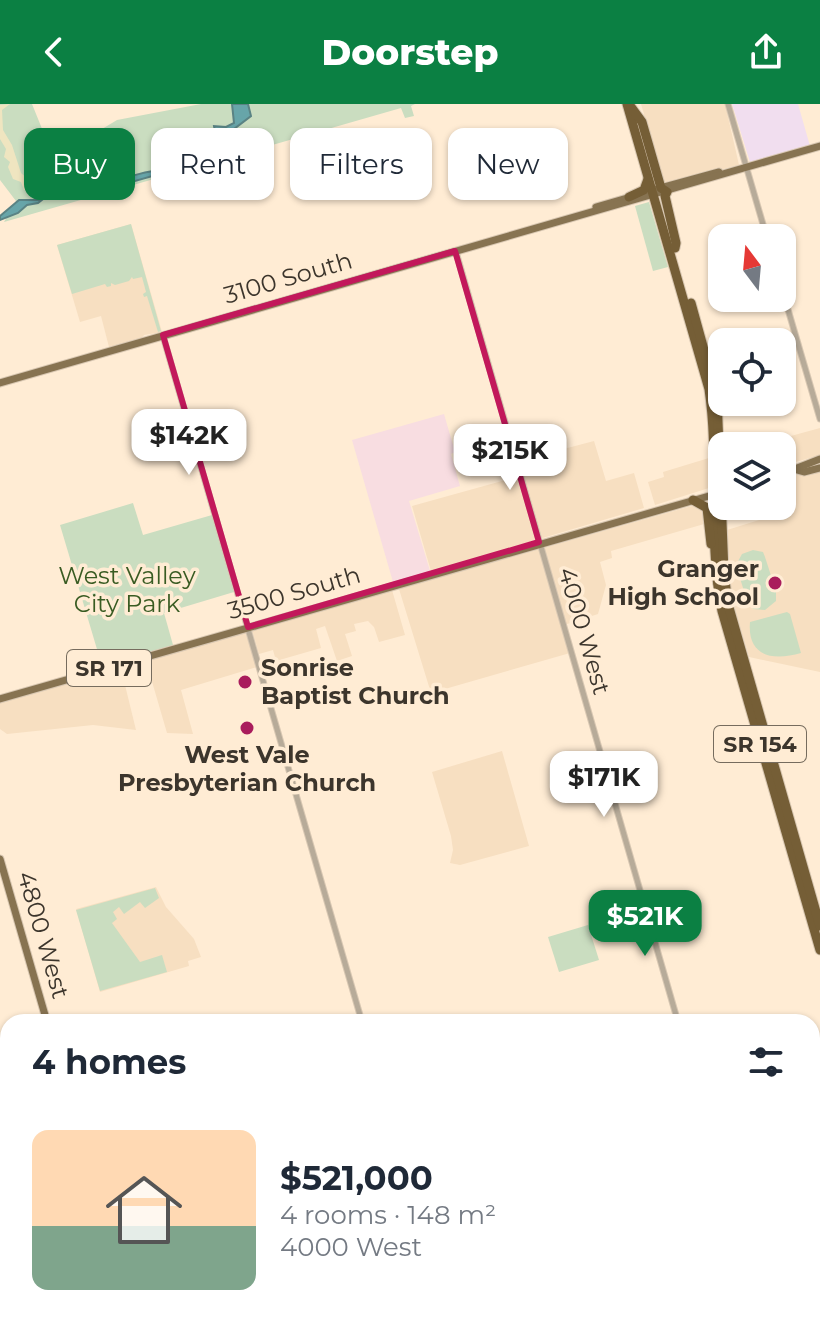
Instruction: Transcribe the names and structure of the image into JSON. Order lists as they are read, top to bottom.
{
  "streets": {
    "highway": ["SR 154"],
    "main road": [
      "3100 South",
      "3500 South",
      "SR 171",
      "4800 West"
    ],
    "street": ["4000 West"]
  },
  "crossings": [
    ["3100 South", "4000 West"],
    ["3100 South", "SR 154"],
    ["3500 South", "4000 West"]
  ],
  "parks": ["West Valley City Park"],
  "places": ["Granger High School", "Sonrise Baptist Church", "West Vale Presbyterian Church"],
  "north": "top",
  "page": {
    "header": "Doorstep",
    "chip": [
      "Buy",
      "Rent",
      "Filters",
      "New"
    ],
    "price": [
      "$142K",
      "$215K",
      "$171K",
      "$521K"
    ],
    "heading": "4 homes",
    "list": [
      {
        "name": "$521,000",
        "note": "4 rooms · 148 m² · 4000 West"
      }
    ]
  }
}
